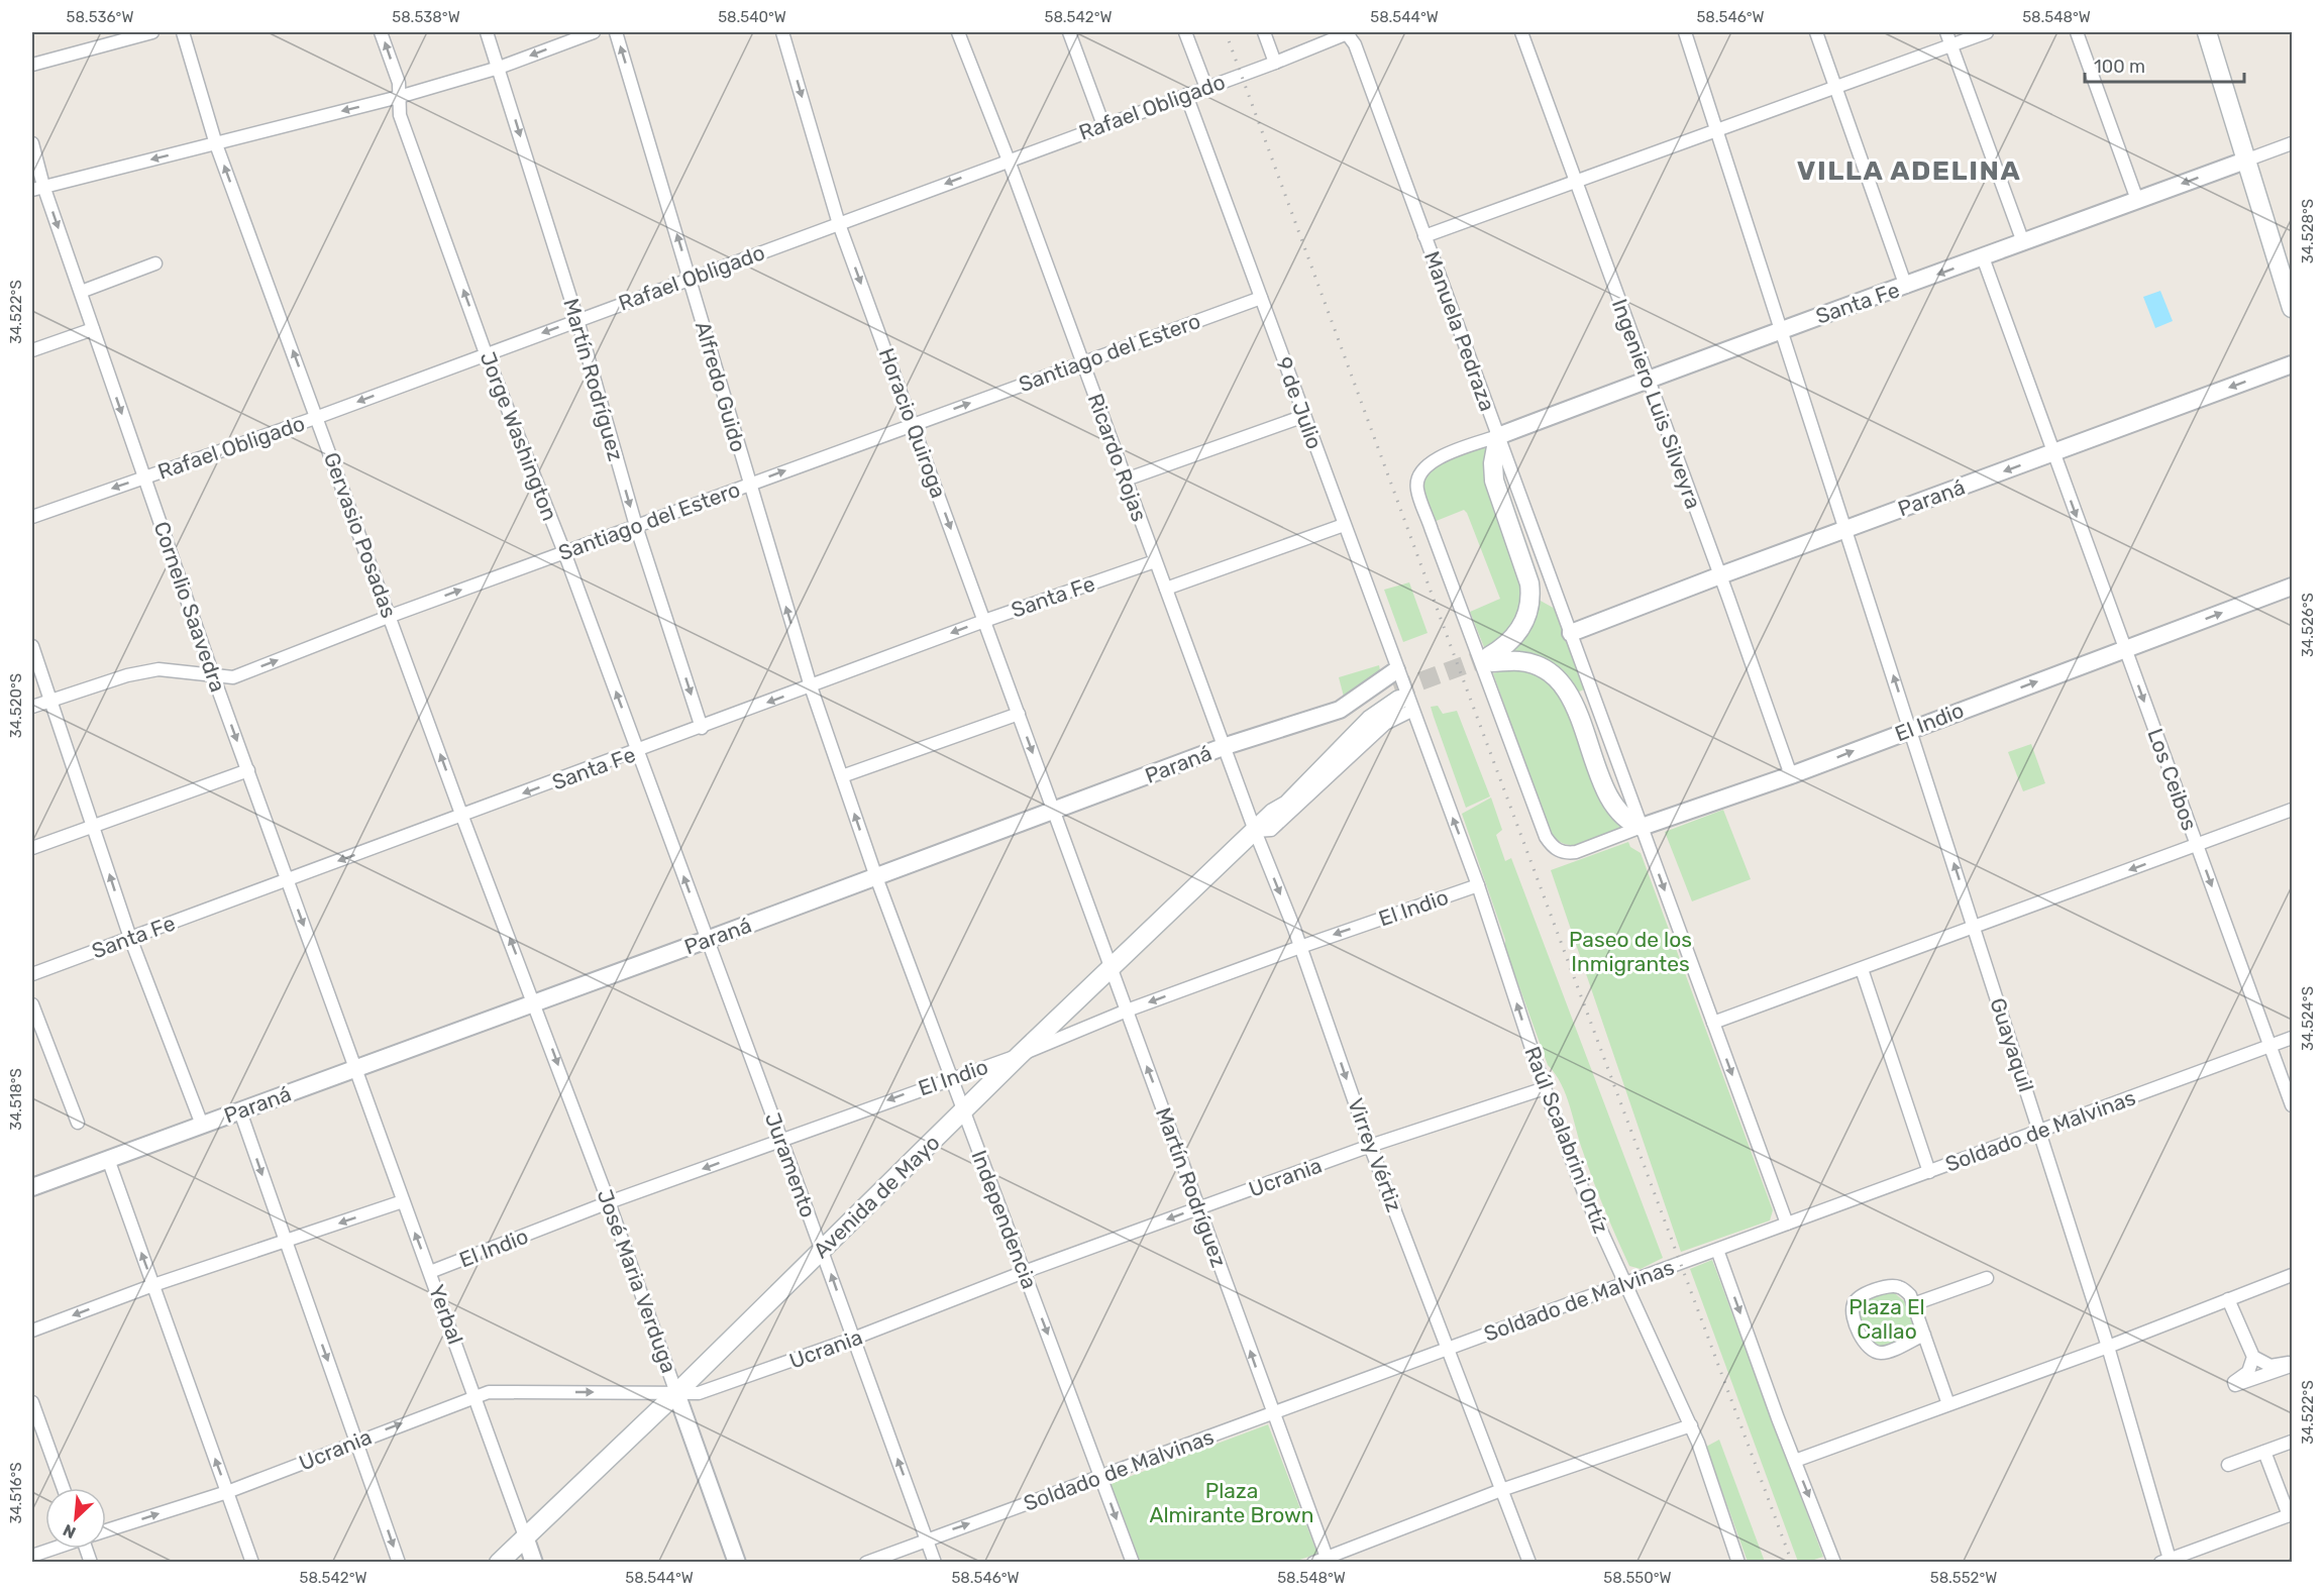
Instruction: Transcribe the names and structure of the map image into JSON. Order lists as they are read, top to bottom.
{
  "streets": {
    "main road": ["Avenida de Mayo"],
    "street": [
      "Rafael Obligado",
      "Santa Fe",
      "Manuela Pedraza",
      "Santiago del Estero",
      "Martín Rodríguez",
      "Alfredo Guido",
      "9 de Julio",
      "Ingeniero Luis Silveyra",
      "Horacio Quiroga",
      "Jorge Washington",
      "Ricardo Rojas",
      "Paraná",
      "Gervasio Posadas",
      "Cornelio Saavedra",
      "El Indio",
      "Los Ceibos",
      "Guayaquil",
      "Soldado de Malvinas",
      "Raúl Scalabrini Ortíz",
      "Virrey Vértiz",
      "Juramento",
      "Ucrania",
      "Independencia",
      "José Maria Verduga",
      "Yerbal"
    ]
  },
  "crossings": [
    ["Rafael Obligado", "Manuela Pedraza"],
    ["Rafael Obligado", "Martín Rodríguez"],
    ["Rafael Obligado", "Alfredo Guido"],
    ["Rafael Obligado", "9 de Julio"],
    ["Rafael Obligado", "Horacio Quiroga"],
    ["Rafael Obligado", "Jorge Washington"],
    ["Rafael Obligado", "Ricardo Rojas"],
    ["Rafael Obligado", "Gervasio Posadas"],
    ["Rafael Obligado", "Cornelio Saavedra"],
    ["Santa Fe", "Manuela Pedraza"],
    ["Santa Fe", "Martín Rodríguez"],
    ["Santa Fe", "Alfredo Guido"],
    ["Santa Fe", "Ingeniero Luis Silveyra"],
    ["Santa Fe", "Horacio Quiroga"],
    ["Santa Fe", "Jorge Washington"],
    ["Santa Fe", "Ricardo Rojas"],
    ["Santa Fe", "Gervasio Posadas"],
    ["Santa Fe", "Cornelio Saavedra"],
    ["Santa Fe", "El Indio"],
    ["Santa Fe", "Los Ceibos"],
    ["Santa Fe", "Guayaquil"],
    ["Manuela Pedraza", "Paraná"],
    ["Manuela Pedraza", "El Indio"],
    ["Manuela Pedraza", "Soldado de Malvinas"],
    ["Santiago del Estero", "Martín Rodríguez"],
    ["Santiago del Estero", "Alfredo Guido"],
    ["Santiago del Estero", "9 de Julio"],
    ["Santiago del Estero", "Horacio Quiroga"],
    ["Santiago del Estero", "Jorge Washington"],
    ["Santiago del Estero", "Ricardo Rojas"],
    ["Santiago del Estero", "Gervasio Posadas"],
    ["Santiago del Estero", "Cornelio Saavedra"],
    ["Martín Rodríguez", "Horacio Quiroga"],
    ["Martín Rodríguez", "Paraná"],
    ["Martín Rodríguez", "El Indio"],
    ["Martín Rodríguez", "Soldado de Malvinas"],
    ["Martín Rodríguez", "Ucrania"],
    ["Martín Rodríguez", "Avenida de Mayo"],
    ["Alfredo Guido", "Paraná"],
    ["Alfredo Guido", "Independencia"],
    ["9 de Julio", "Paraná"],
    ["9 de Julio", "Raúl Scalabrini Ortíz"],
    ["9 de Julio", "Avenida de Mayo"],
    ["Ingeniero Luis Silveyra", "Paraná"],
    ["Ingeniero Luis Silveyra", "El Indio"],
    ["Horacio Quiroga", "Paraná"],
    ["Jorge Washington", "Paraná"],
    ["Jorge Washington", "Juramento"],
    ["Ricardo Rojas", "Paraná"],
    ["Ricardo Rojas", "Virrey Vértiz"],
    ["Paraná", "Gervasio Posadas"],
    ["Paraná", "Cornelio Saavedra"],
    ["Paraná", "Los Ceibos"],
    ["Paraná", "Guayaquil"],
    ["Paraná", "Virrey Vértiz"],
    ["Paraná", "Juramento"],
    ["Paraná", "Independencia"],
    ["Paraná", "José Maria Verduga"],
    ["Paraná", "Yerbal"],
    ["Gervasio Posadas", "José Maria Verduga"],
    ["Cornelio Saavedra", "Yerbal"],
    ["El Indio", "Los Ceibos"],
    ["El Indio", "Guayaquil"],
    ["El Indio", "Raúl Scalabrini Ortíz"],
    ["El Indio", "Virrey Vértiz"],
    ["El Indio", "Juramento"],
    ["El Indio", "Avenida de Mayo"],
    ["El Indio", "Independencia"],
    ["El Indio", "José Maria Verduga"],
    ["El Indio", "Yerbal"],
    ["Los Ceibos", "Soldado de Malvinas"],
    ["Guayaquil", "Soldado de Malvinas"],
    ["Soldado de Malvinas", "Raúl Scalabrini Ortíz"],
    ["Soldado de Malvinas", "Virrey Vértiz"],
    ["Soldado de Malvinas", "Juramento"],
    ["Soldado de Malvinas", "Independencia"],
    ["Raúl Scalabrini Ortíz", "Ucrania"],
    ["Raúl Scalabrini Ortíz", "Avenida de Mayo"],
    ["Virrey Vértiz", "Ucrania"],
    ["Virrey Vértiz", "Avenida de Mayo"],
    ["Juramento", "Ucrania"],
    ["Juramento", "Avenida de Mayo"],
    ["Ucrania", "Avenida de Mayo"],
    ["Ucrania", "Independencia"],
    ["Ucrania", "José Maria Verduga"],
    ["Ucrania", "Yerbal"],
    ["Avenida de Mayo", "Independencia"],
    ["Avenida de Mayo", "José Maria Verduga"],
    ["Avenida de Mayo", "Yerbal"]
  ],
  "one_way": [
    "Rafael Obligado",
    "Santiago del Estero",
    "Alfredo Guido",
    "Horacio Quiroga",
    "Jorge Washington",
    "Gervasio Posadas",
    "Cornelio Saavedra",
    "Los Ceibos",
    "Raúl Scalabrini Ortíz",
    "Virrey Vértiz",
    "Juramento",
    "Independencia",
    "José Maria Verduga"
  ],
  "districts": ["VILLA ADELINA"],
  "parks": ["Paseo de los Inmigrantes", "Plaza El Callao", "Plaza Almirante Brown"],
  "scale_bar": "100 m",
  "north": "bottom left",
  "coordinates": [
    "58.536°W",
    "58.538°W",
    "58.540°W",
    "58.542°W",
    "58.544°W",
    "58.546°W",
    "58.548°W",
    "34.528°S",
    "34.522°S",
    "34.526°S",
    "34.520°S",
    "34.524°S",
    "34.518°S",
    "34.516°S",
    "58.550°W",
    "58.552°W"
  ]
}
